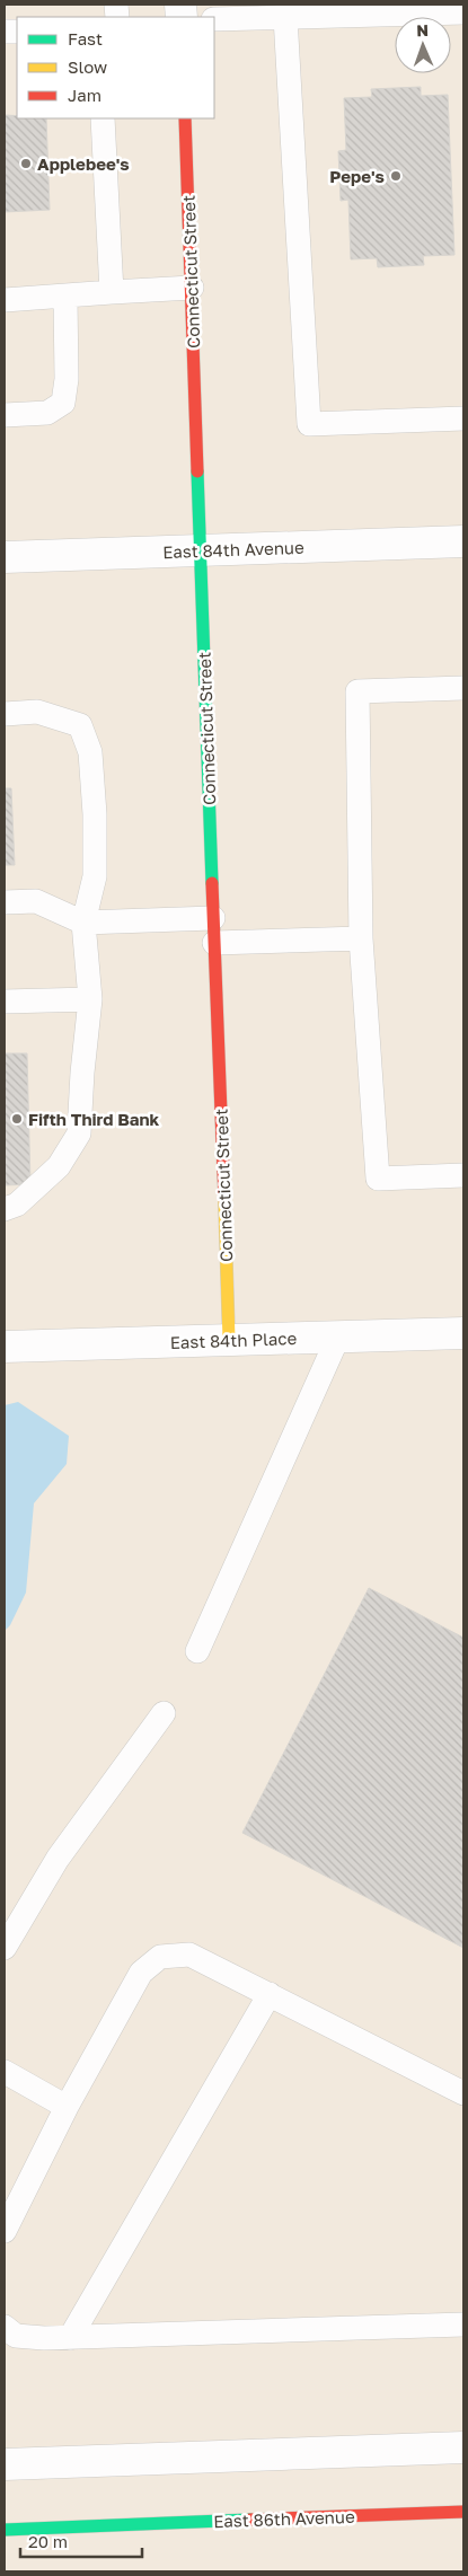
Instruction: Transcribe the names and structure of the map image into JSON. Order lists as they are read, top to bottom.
{
  "streets": {
    "street": [
      "Connecticut Street",
      "East 84th Avenue",
      "East 84th Place",
      "East 86th Avenue"
    ]
  },
  "crossings": [
    ["Connecticut Street", "East 84th Avenue"],
    ["Connecticut Street", "East 84th Place"]
  ],
  "places": ["Applebee's", "Pepe's", "Fifth Third Bank"],
  "legend": ["Fast", "Slow", "Jam"],
  "scale_bar": "20 m",
  "north": "top"
}
